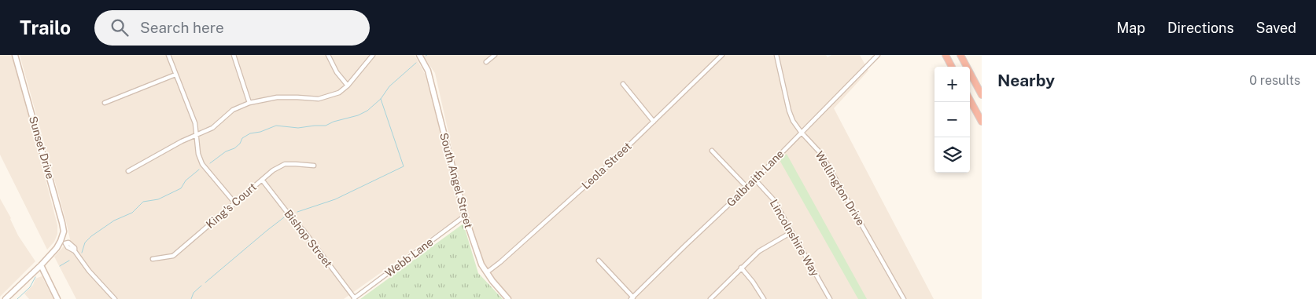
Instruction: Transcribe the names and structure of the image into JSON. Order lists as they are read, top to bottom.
{
  "streets": {
    "street": [
      "Sunset Drive",
      "Leola Street",
      "Galbraith Lane",
      "South Angel Street",
      "Wellington Drive",
      "King's Court",
      "Lincolnshire Way",
      "Bishop Street",
      "Webb Lane"
    ]
  },
  "crossings": [
    ["Leola Street", "South Angel Street"],
    ["Galbraith Lane", "Wellington Drive"],
    ["Galbraith Lane", "Lincolnshire Way"],
    ["South Angel Street", "Webb Lane"],
    ["King's Court", "Bishop Street"],
    ["Bishop Street", "Webb Lane"]
  ],
  "page": {
    "header": "Trailo",
    "search": "Search here",
    "nav": ["Map", "Directions", "Saved"],
    "heading": ["Nearby", "0 results"],
    "map_buttons": ["+", "−"]
  }
}
